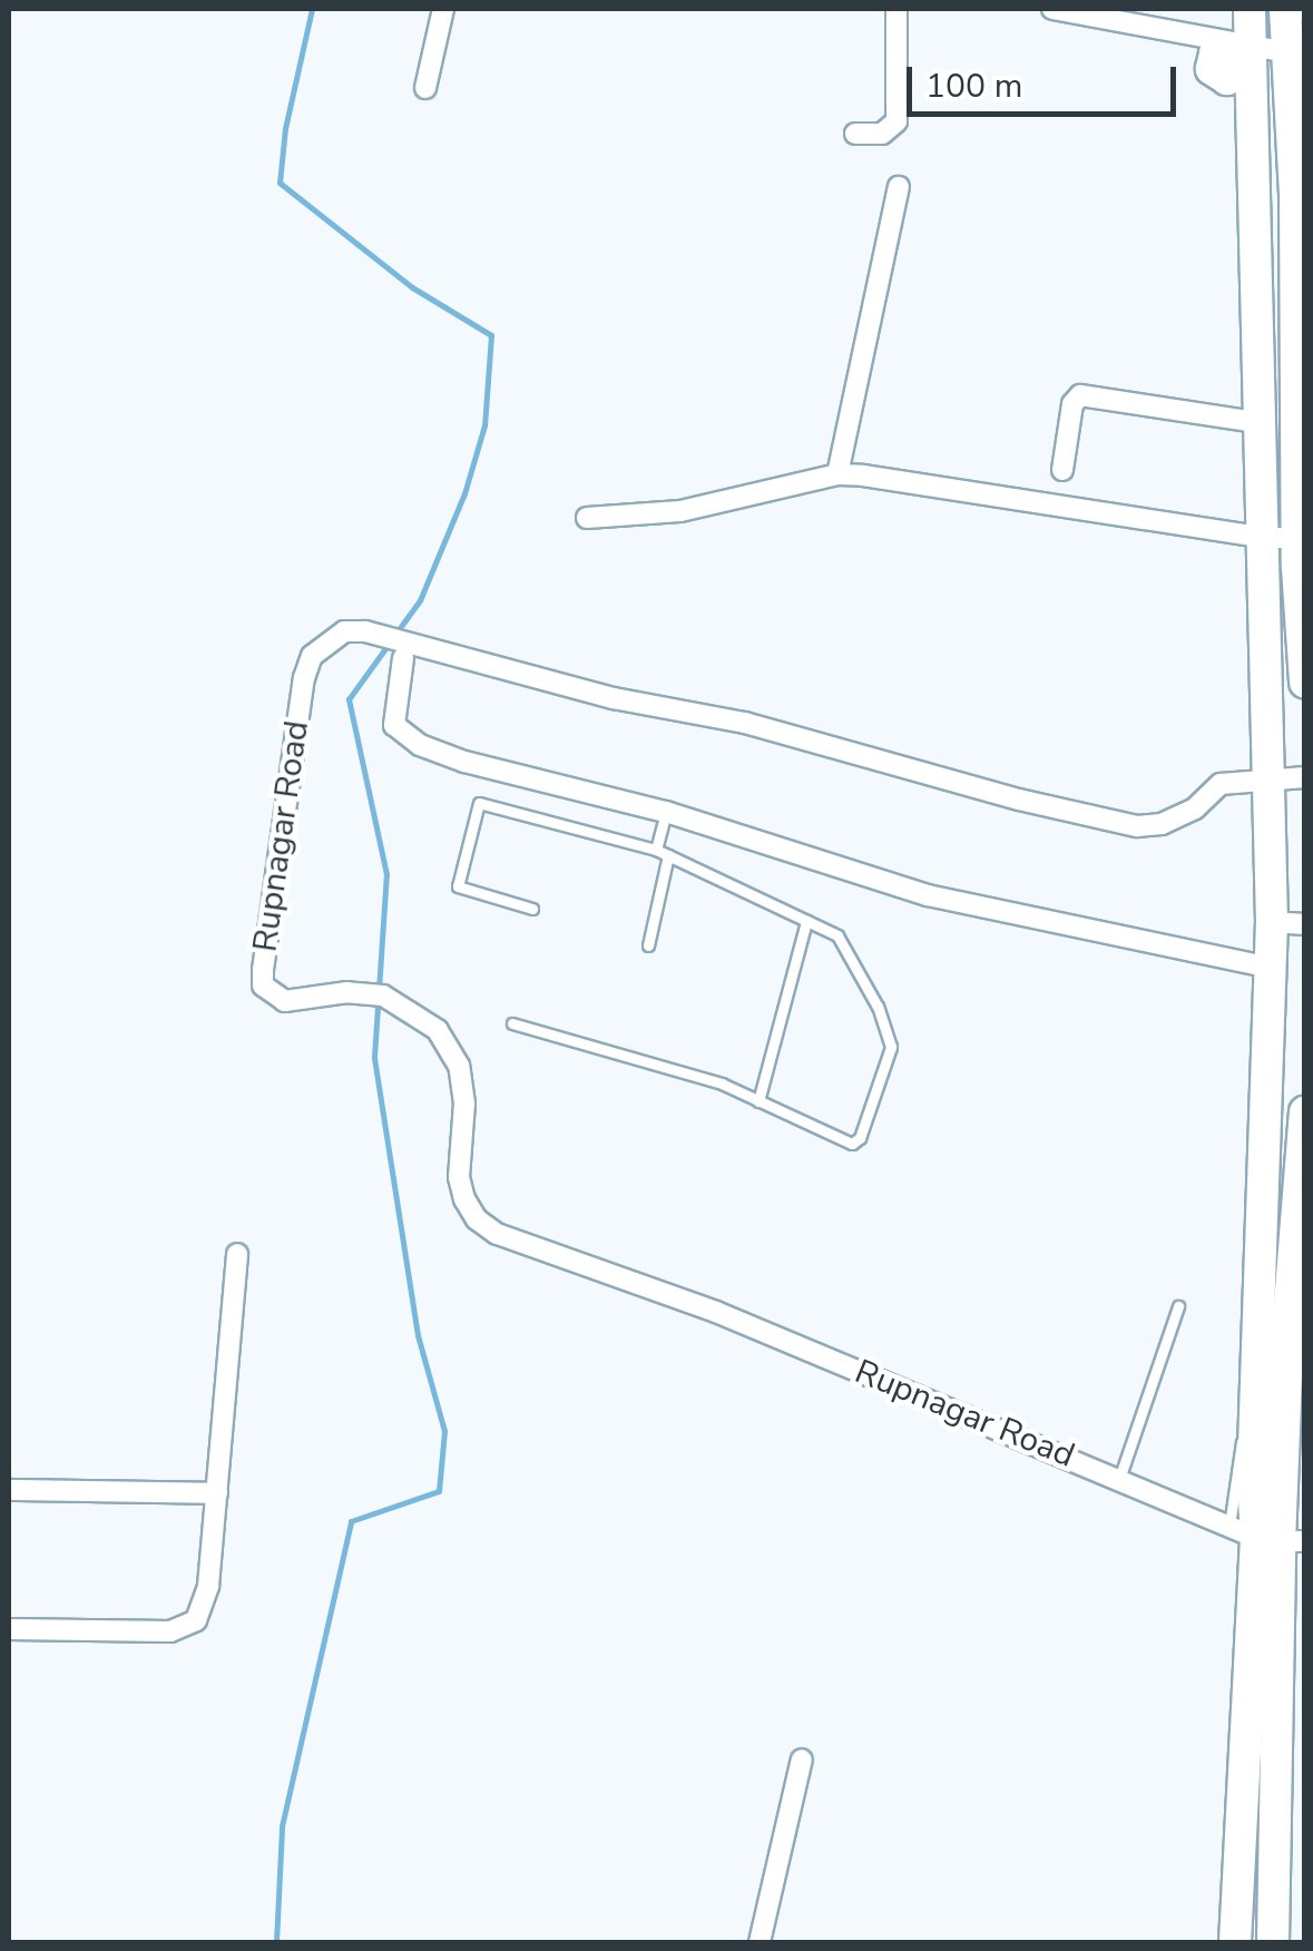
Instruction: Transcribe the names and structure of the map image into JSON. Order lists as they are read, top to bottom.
{
  "streets": {
    "street": ["Rupnagar Road"]
  },
  "scale_bar": "100 m"
}
